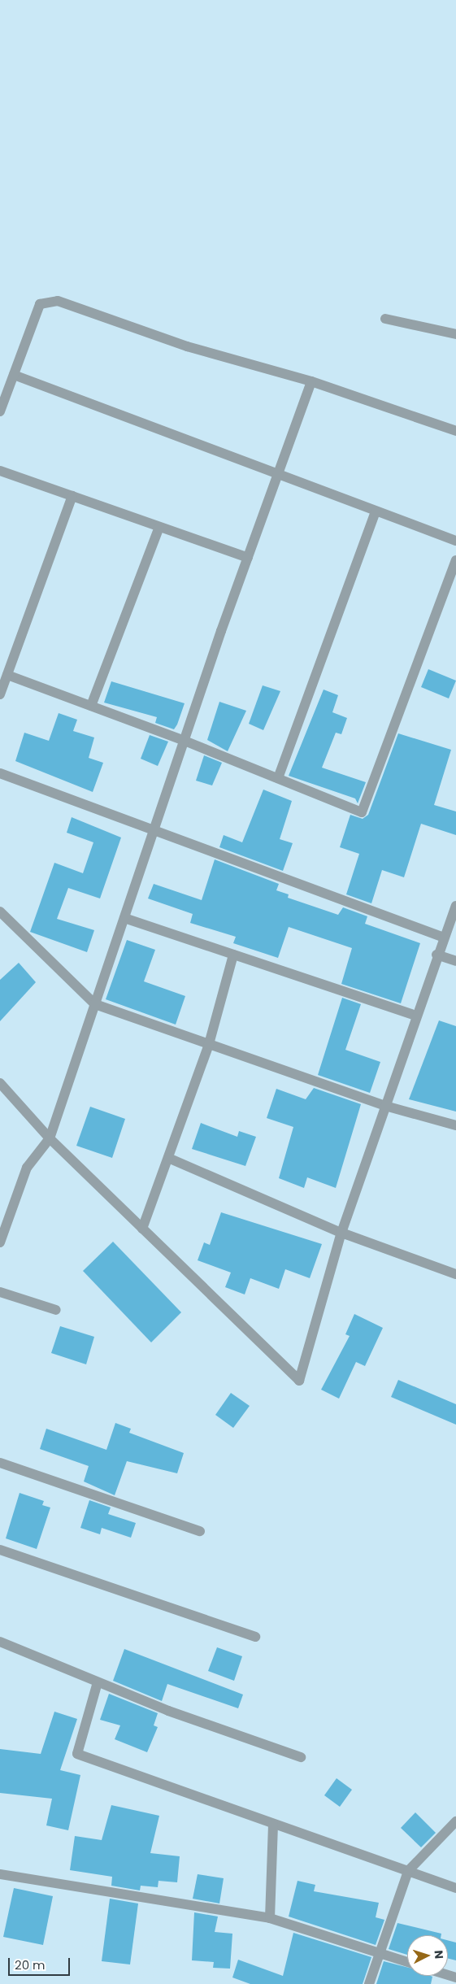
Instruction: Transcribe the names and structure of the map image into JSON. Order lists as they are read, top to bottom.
{
  "scale_bar": "20 m",
  "north": "right"
}
